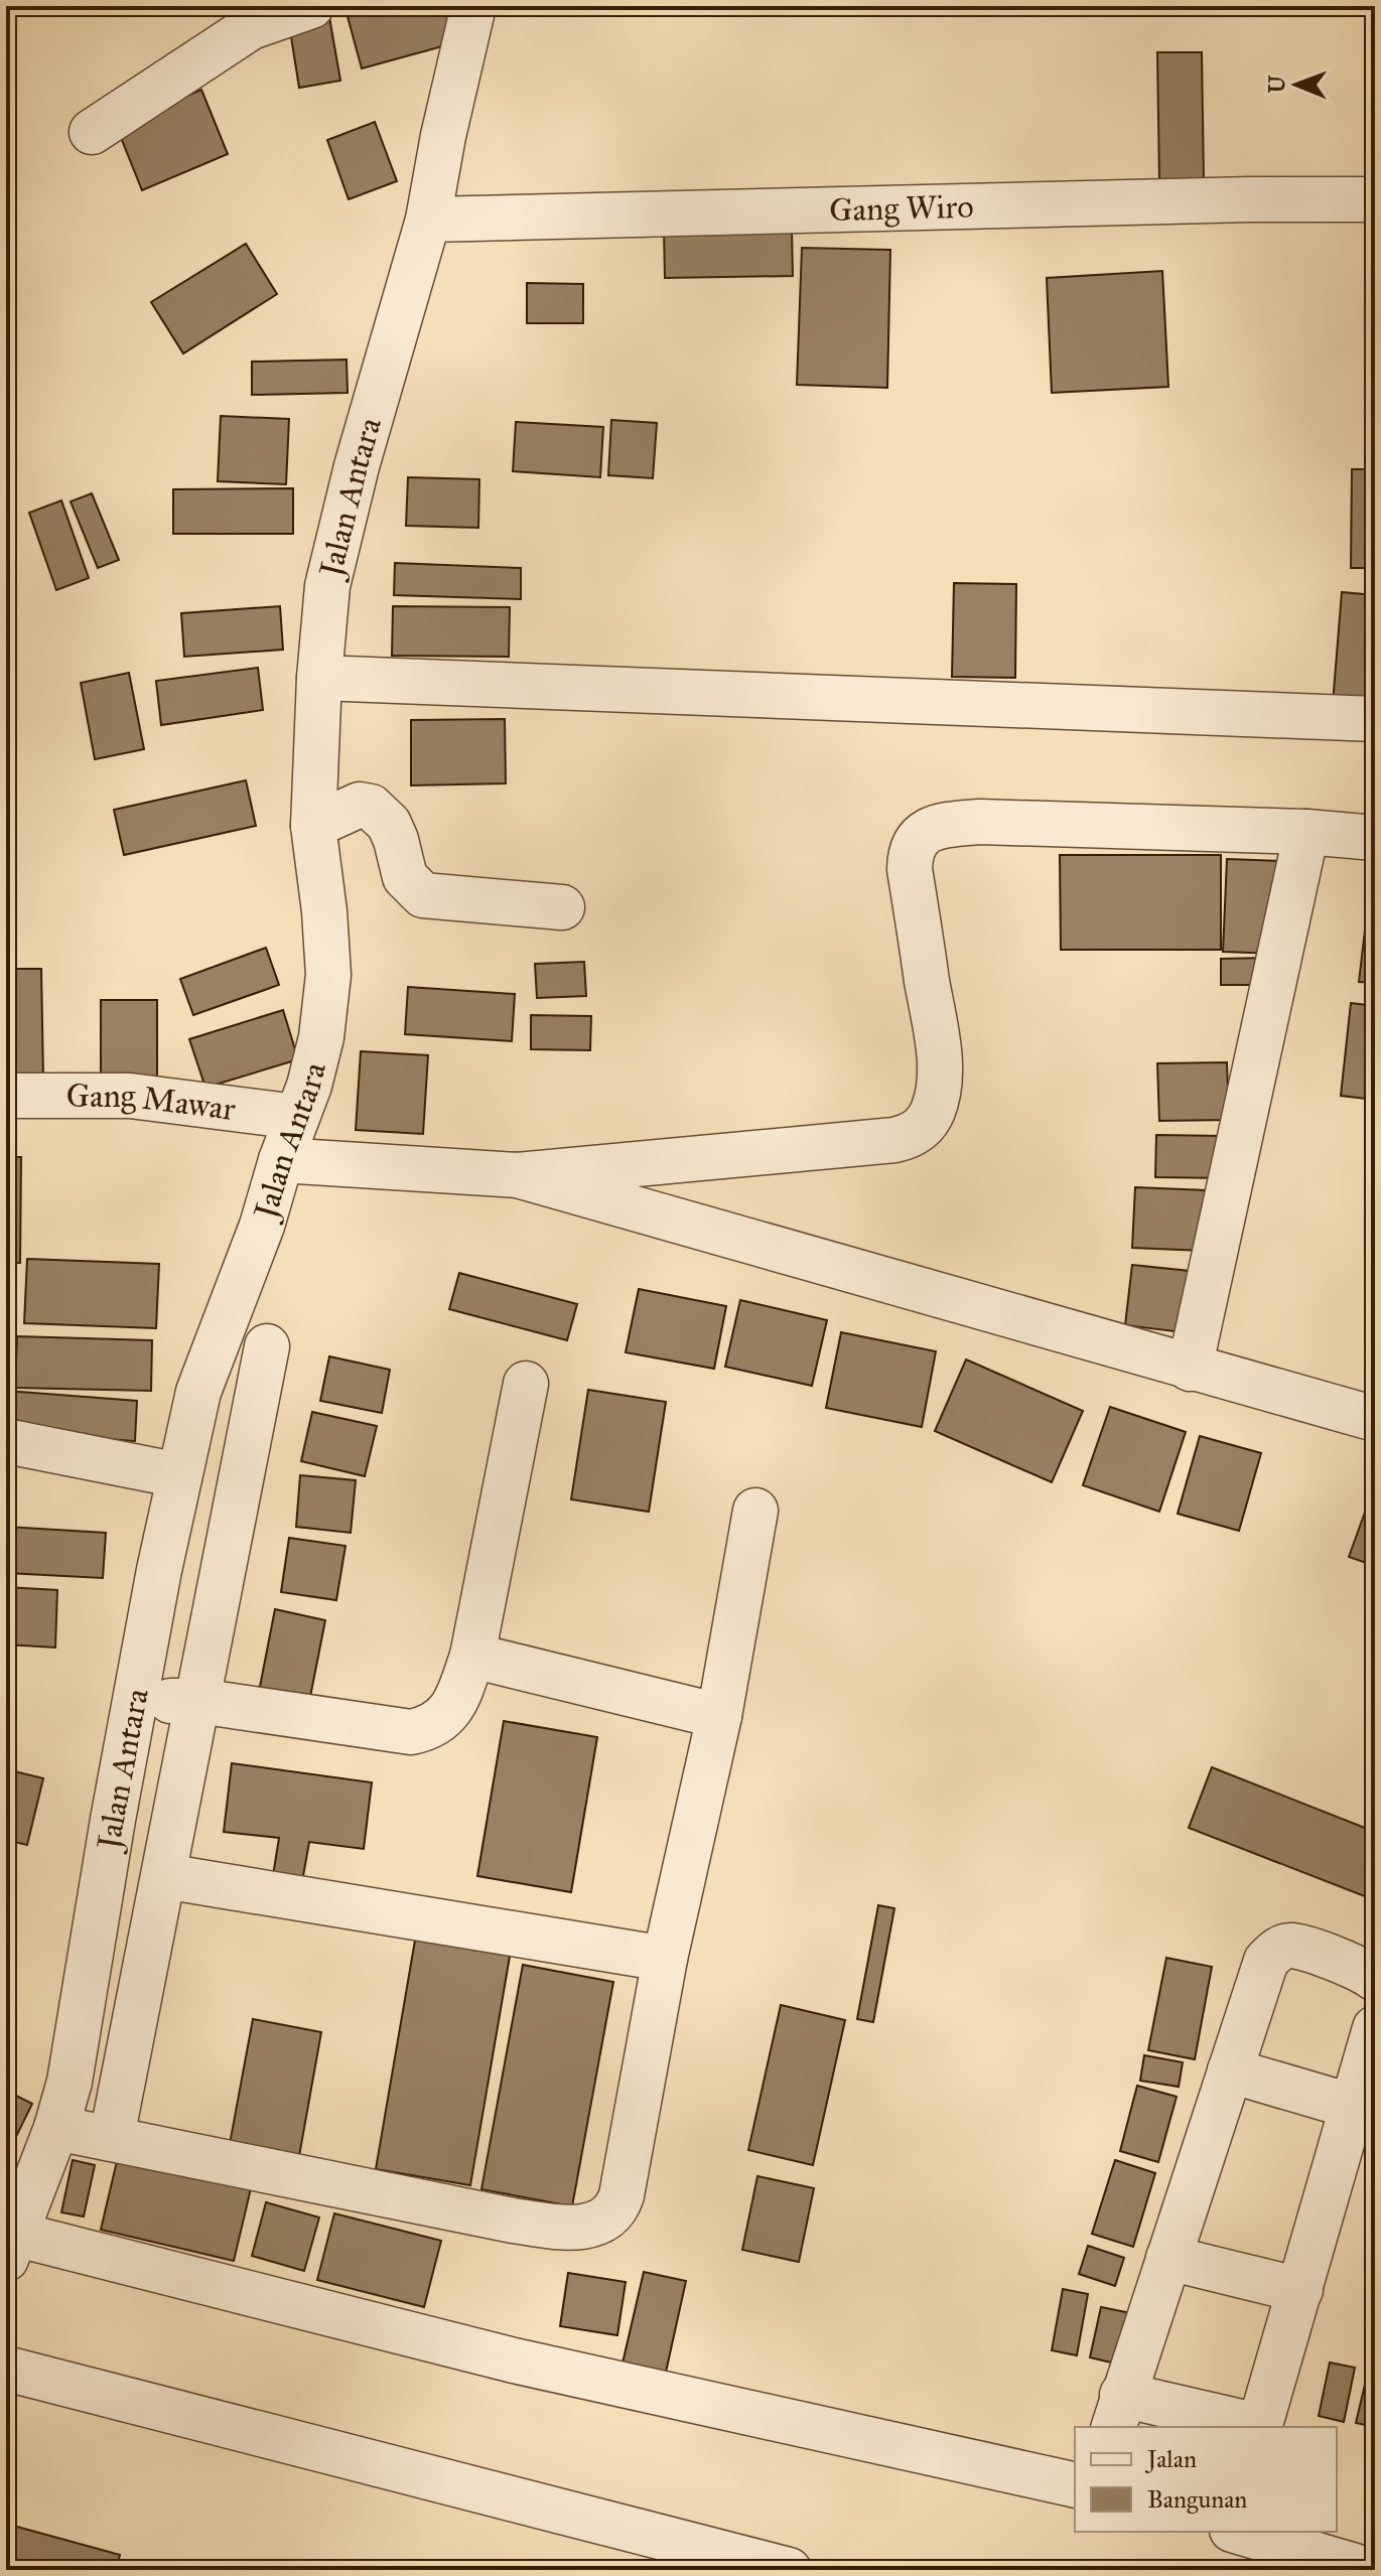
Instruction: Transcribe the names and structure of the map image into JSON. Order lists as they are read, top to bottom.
{
  "streets": {
    "street": ["Gang Wiro", "Jalan Antara", "Gang Mawar"]
  },
  "crossings": [
    ["Gang Wiro", "Jalan Antara"],
    ["Jalan Antara", "Gang Mawar"]
  ],
  "legend": ["Jalan", "Bangunan"],
  "north": "left"
}
